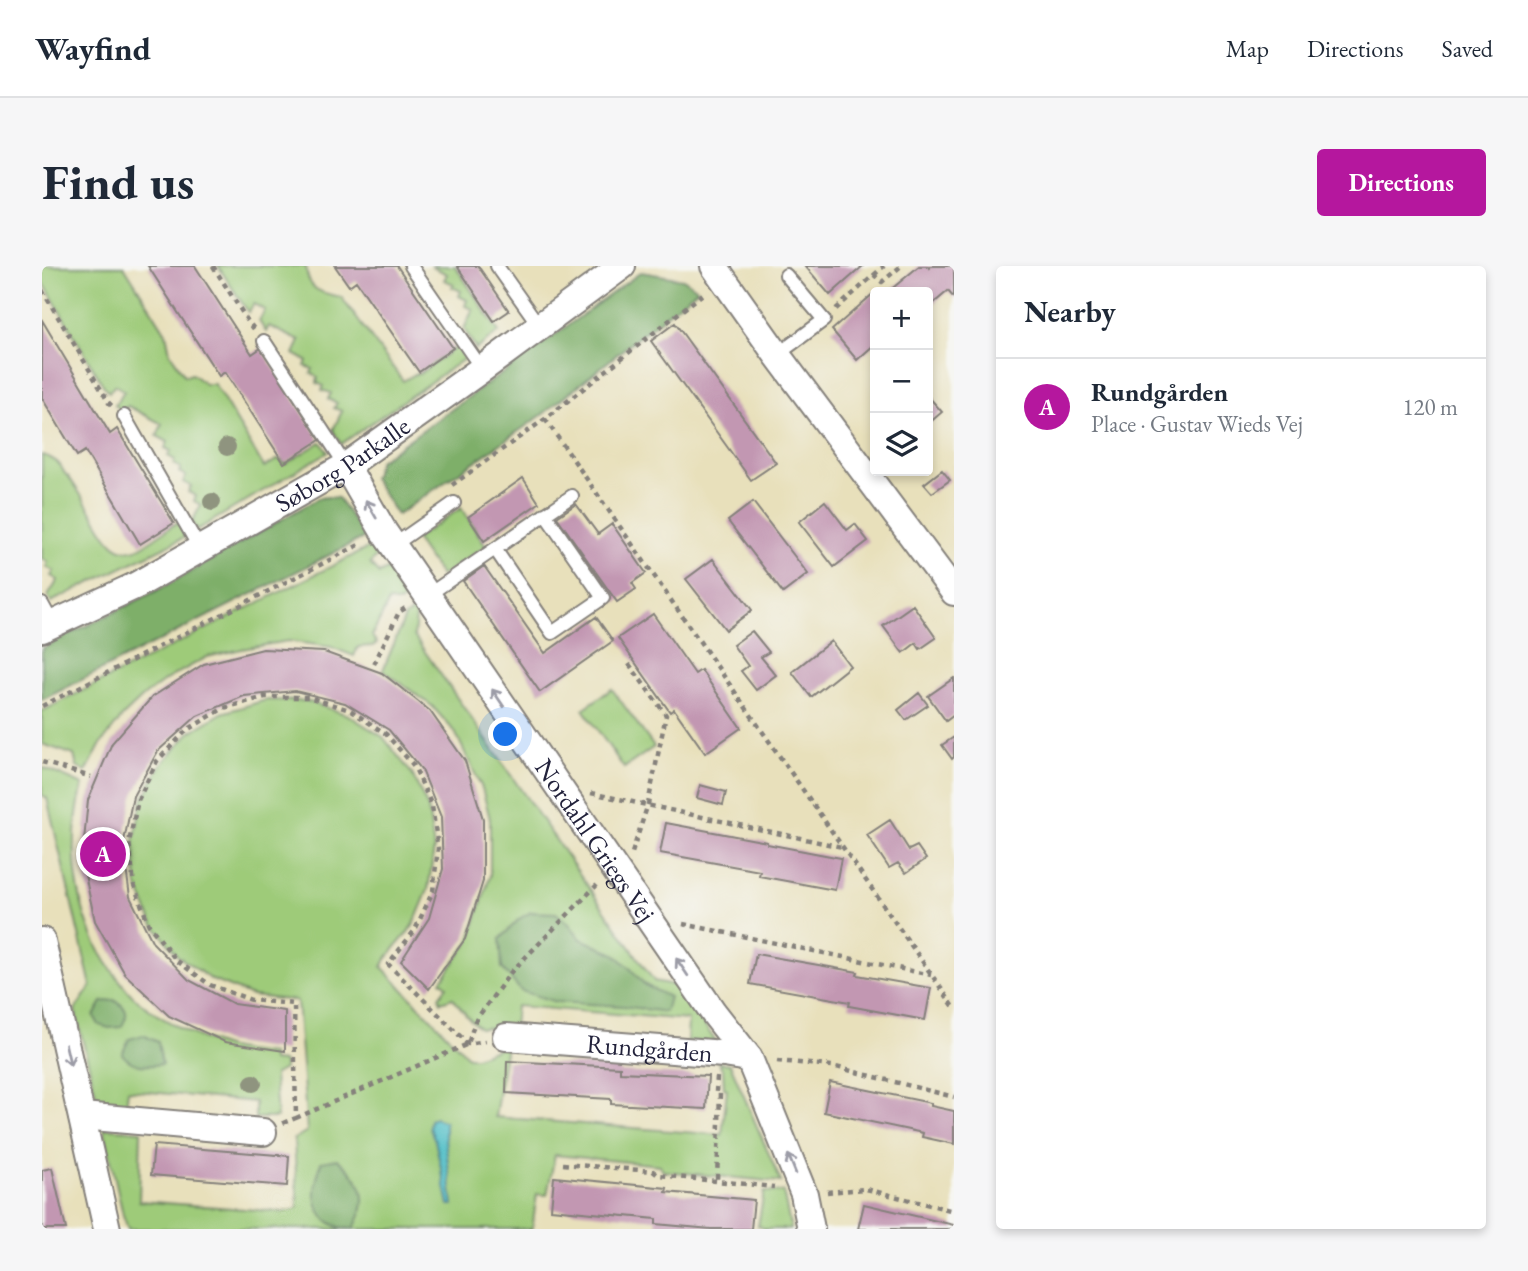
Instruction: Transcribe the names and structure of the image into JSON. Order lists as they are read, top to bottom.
{
  "streets": {
    "street": ["Søborg Parkalle", "Nordahl Griegs Vej", "Rundgården"]
  },
  "crossings": [
    ["Søborg Parkalle", "Nordahl Griegs Vej"],
    ["Nordahl Griegs Vej", "Rundgården"]
  ],
  "one_way": ["Nordahl Griegs Vej"],
  "page": {
    "header": "Wayfind",
    "nav": ["Map", "Directions", "Saved"],
    "buttons": "Directions",
    "title": "Find us",
    "heading": "Nearby",
    "map_buttons": ["+", "−"],
    "list": [
      {
        "mark": "A",
        "name": "Rundgården",
        "note": "Place · Gustav Wieds Vej",
        "value": "120 m"
      }
    ],
    "pins": "A"
  }
}
